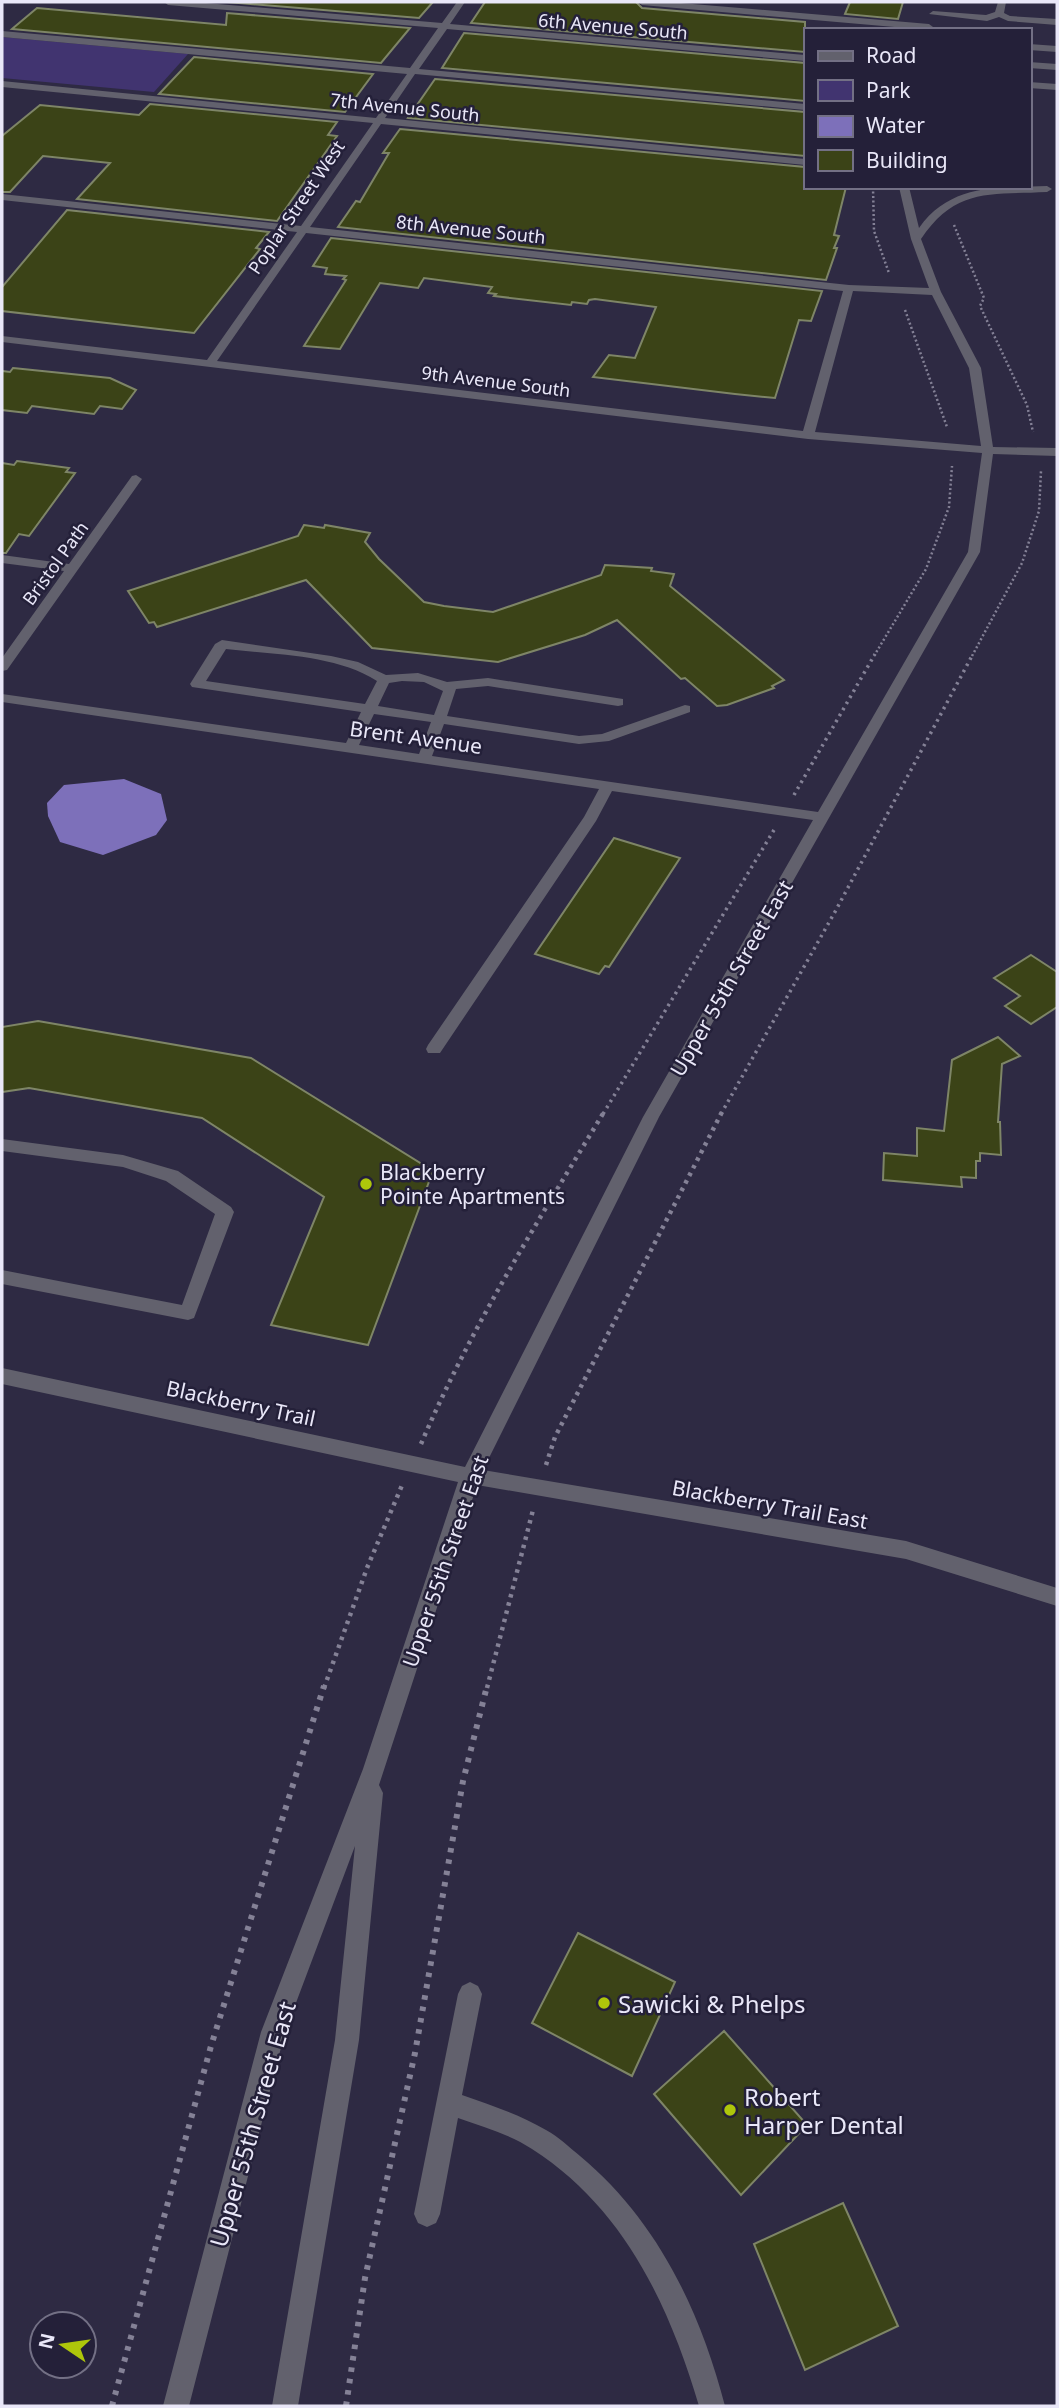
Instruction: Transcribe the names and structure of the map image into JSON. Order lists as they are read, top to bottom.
{
  "streets": {
    "street": [
      "6th Avenue South",
      "7th Avenue South",
      "Poplar Street West",
      "8th Avenue South",
      "9th Avenue South",
      "Bristol Path",
      "Brent Avenue",
      "Upper 55th Street East",
      "Blackberry Trail",
      "Blackberry Trail East"
    ]
  },
  "crossings": [
    ["6th Avenue South", "Poplar Street West"],
    ["7th Avenue South", "Poplar Street West"],
    ["Poplar Street West", "8th Avenue South"],
    ["Poplar Street West", "9th Avenue South"],
    ["8th Avenue South", "Upper 55th Street East"],
    ["9th Avenue South", "Upper 55th Street East"],
    ["Brent Avenue", "Upper 55th Street East"],
    ["Upper 55th Street East", "Blackberry Trail"],
    ["Upper 55th Street East", "Blackberry Trail East"],
    ["Blackberry Trail", "Blackberry Trail East"]
  ],
  "places": ["Blackberry Pointe Apartments", "Sawicki & Phelps", "Robert Harper Dental"],
  "legend": [
    "Road",
    "Park",
    "Water",
    "Building"
  ],
  "north": "left"
}
